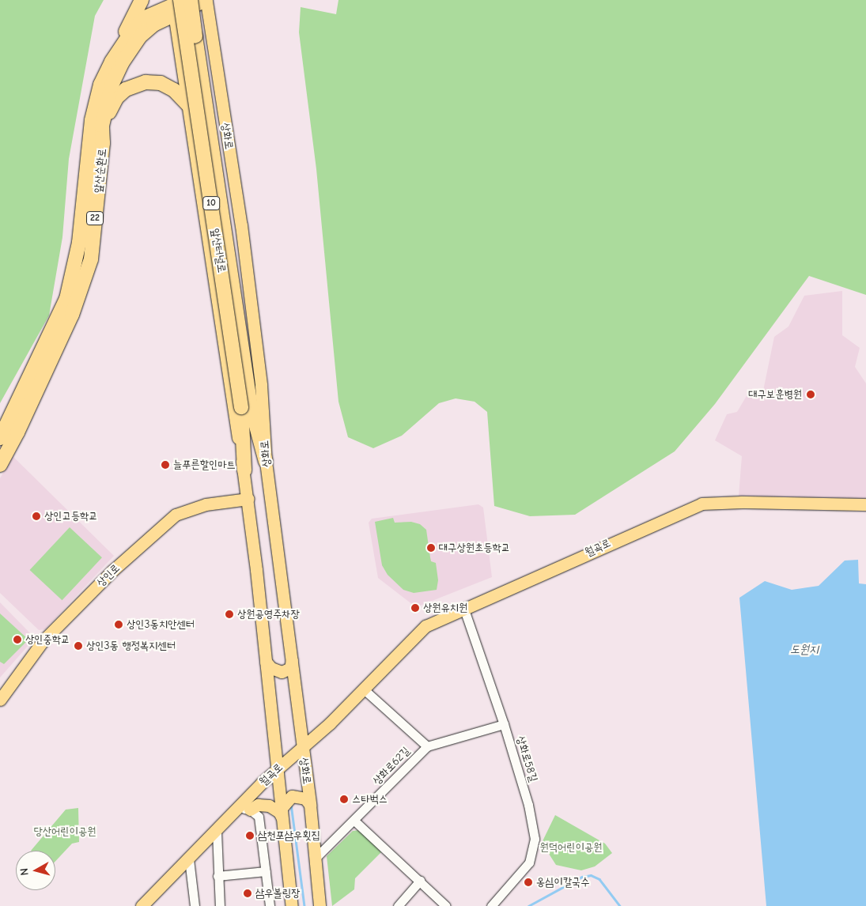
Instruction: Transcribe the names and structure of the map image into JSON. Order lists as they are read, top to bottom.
{
  "streets": {
    "highway": [
      "앞산순환로",
      "10",
      "22",
      "앞산터널로"
    ],
    "main road": ["상화로", "월곡로", "상인로"],
    "street": ["상화로58길", "상화로62길"]
  },
  "crossings": [
    ["상화로", "앞산순환로"],
    ["상화로", "월곡로"],
    ["상화로", "상화로62길"],
    ["앞산순환로", "10"],
    ["앞산순환로", "앞산터널로"],
    ["10", "앞산터널로"],
    ["10", "월곡로"],
    ["10", "상인로"],
    ["월곡로", "상화로58길"],
    ["상화로58길", "상화로62길"]
  ],
  "water": ["도원지"],
  "parks": ["당산어린이공원", "원덕어린이공원"],
  "places": [
    "대구보훈병원",
    "늘푸른할인마트",
    "상인고등학교",
    "대구상원초등학교",
    "상원유치원",
    "상원공영주차장",
    "상인3동치안센터",
    "상인중학교",
    "상인3동 행정복지센터",
    "스타벅스",
    "삼천포삼우횟집",
    "옹심이칼국수",
    "삼우볼링장"
  ],
  "north": "left"
}
